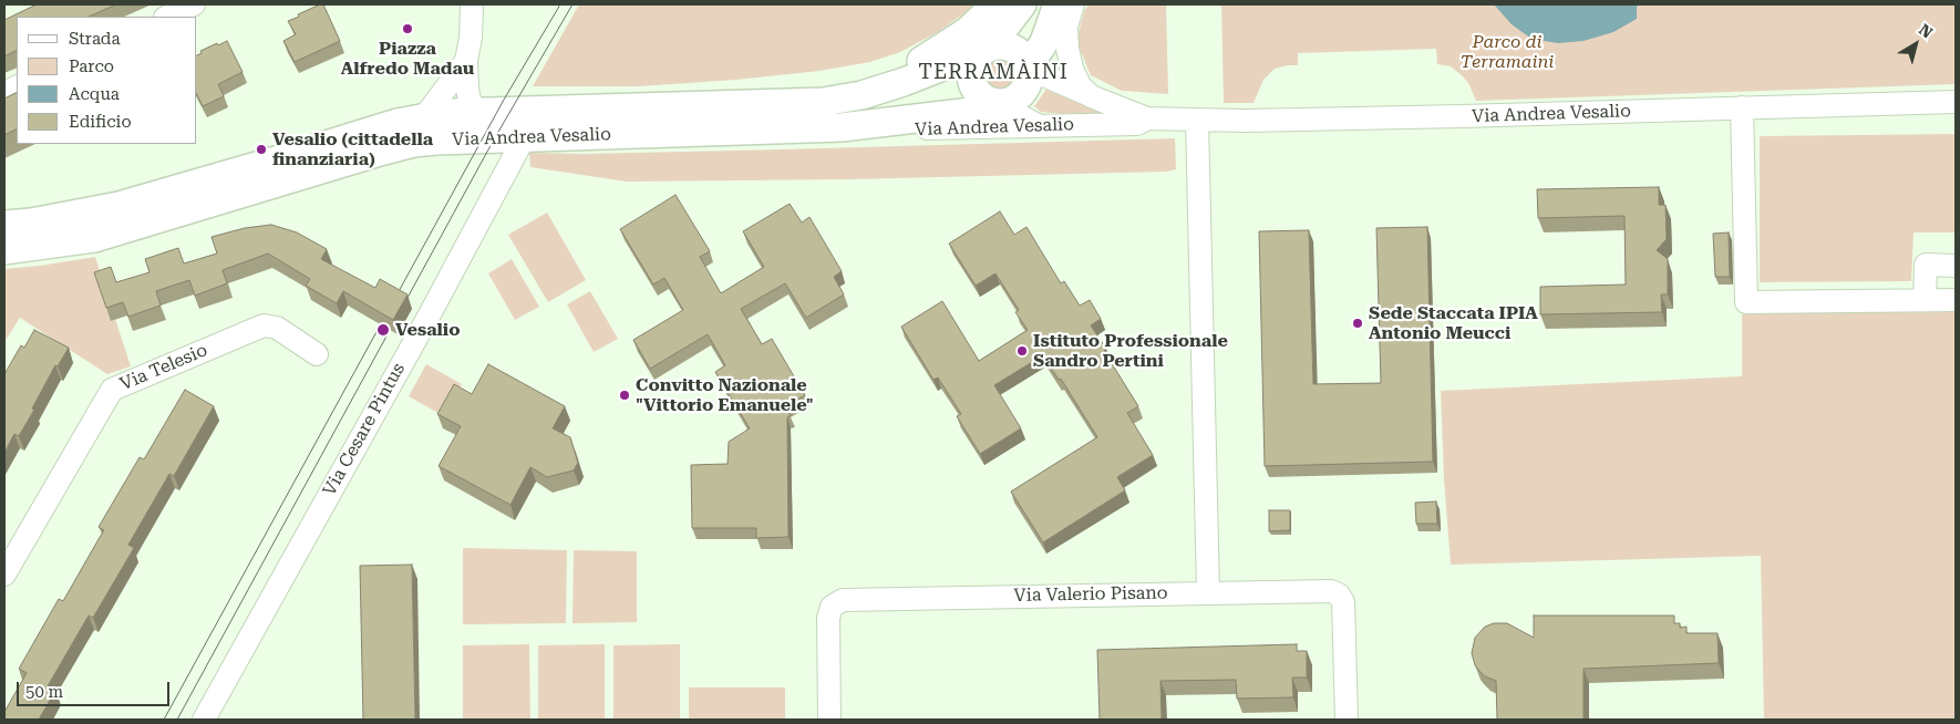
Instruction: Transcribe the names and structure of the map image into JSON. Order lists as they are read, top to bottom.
{
  "streets": {
    "main road": ["Via Andrea Vesalio"],
    "street": ["Via Telesio", "Via Cesare Pintus", "Via Valerio Pisano"]
  },
  "crossings": [
    ["Via Andrea Vesalio", "Via Cesare Pintus"]
  ],
  "districts": ["TERRAMÀINI"],
  "parks": ["Parco di Terramaini"],
  "places": [
    "Piazza Alfredo Madau",
    "Vesalio (cittadella finanziaria)",
    "Sede Staccata IPIA Antonio Meucci",
    "Vesalio",
    "Istituto Professionale Sandro Pertini",
    "Convitto Nazionale \"Vittorio Emanuele\""
  ],
  "legend": [
    "Strada",
    "Parco",
    "Acqua",
    "Edificio"
  ],
  "scale_bar": "50 m",
  "north": "top right"
}
